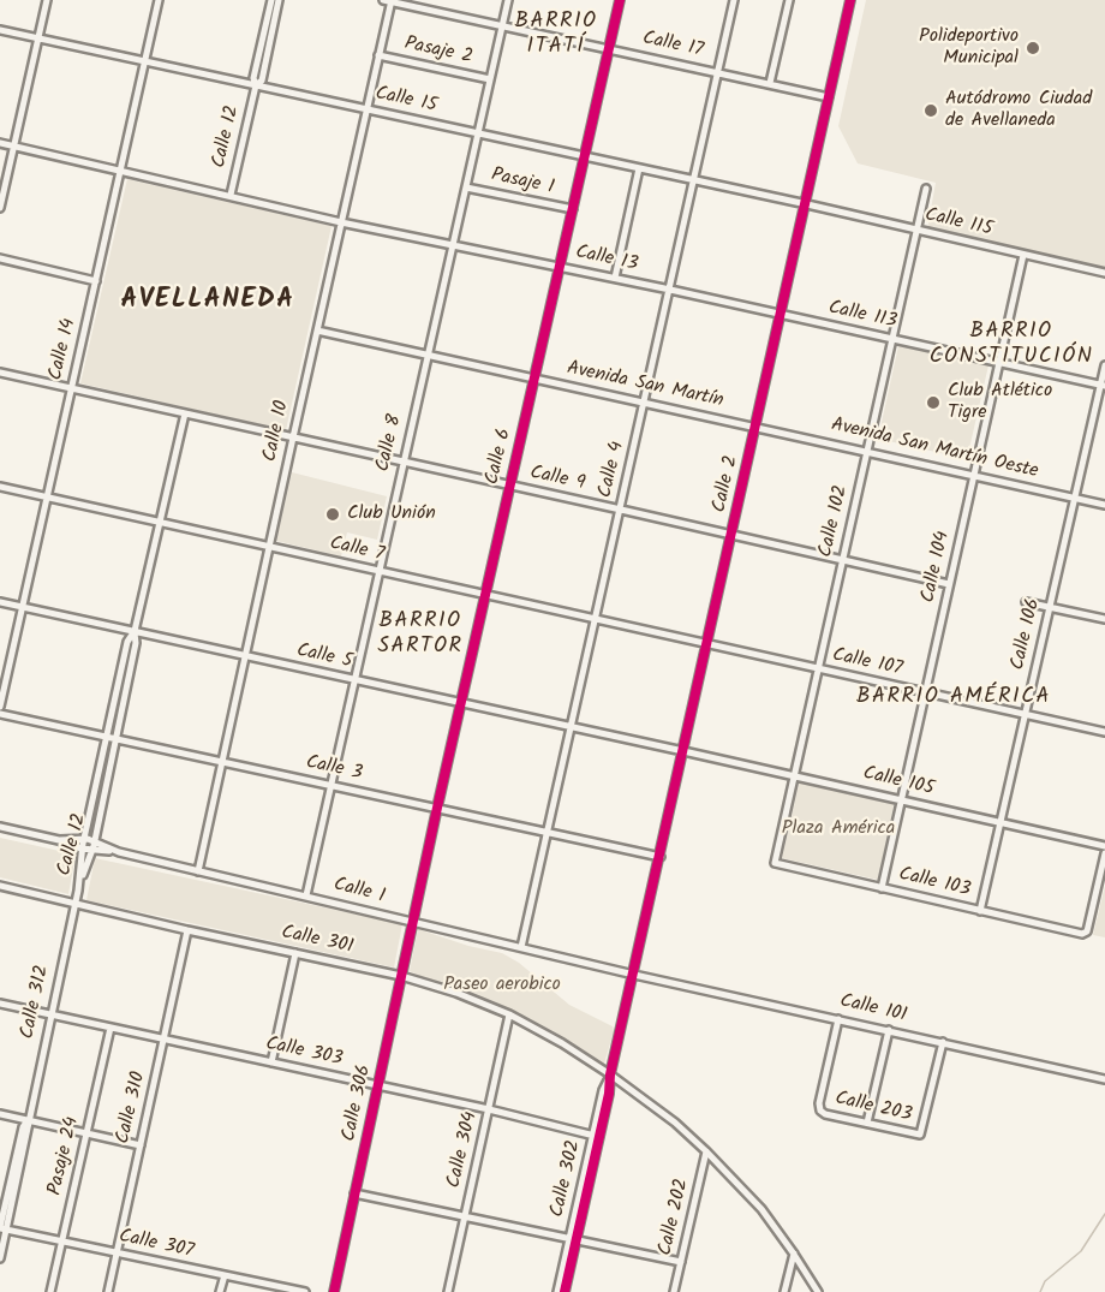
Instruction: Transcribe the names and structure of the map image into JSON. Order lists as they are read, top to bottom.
{
  "streets": {
    "street": [
      "Calle 17",
      "Pasaje 2",
      "Calle 15",
      "Calle 12",
      "Pasaje 1",
      "Calle 115",
      "Calle 13",
      "Calle 113",
      "Calle 14",
      "Avenida San Martín",
      "Calle 10",
      "Calle 8",
      "Avenida San Martín Oeste",
      "Calle 6",
      "Calle 4",
      "Calle 9",
      "Calle 2",
      "Calle 102",
      "Calle 7",
      "Calle 104",
      "Calle 106",
      "Calle 5",
      "Calle 107",
      "Calle 3",
      "Calle 105",
      "Calle 103",
      "Calle 1",
      "Calle 301",
      "Calle 312",
      "Calle 101",
      "Calle 303",
      "Calle 306",
      "Calle 310",
      "Calle 203",
      "Calle 304",
      "Pasaje 24",
      "Calle 302",
      "Calle 202",
      "Calle 307"
    ]
  },
  "crossings": [
    ["Calle 17", "Calle 10"],
    ["Calle 17", "Calle 8"],
    ["Calle 17", "Calle 6"],
    ["Calle 17", "Calle 4"],
    ["Calle 17", "Calle 2"],
    ["Pasaje 2", "Calle 10"],
    ["Pasaje 2", "Calle 8"],
    ["Calle 15", "Calle 12"],
    ["Calle 15", "Calle 115"],
    ["Calle 15", "Calle 14"],
    ["Calle 15", "Calle 10"],
    ["Calle 15", "Calle 8"],
    ["Calle 15", "Calle 6"],
    ["Calle 15", "Calle 4"],
    ["Calle 15", "Calle 2"],
    ["Calle 12", "Calle 13"],
    ["Calle 12", "Calle 9"],
    ["Calle 12", "Calle 7"],
    ["Calle 12", "Calle 5"],
    ["Calle 12", "Calle 3"],
    ["Calle 12", "Calle 1"],
    ["Calle 12", "Calle 312"],
    ["Pasaje 1", "Calle 8"],
    ["Pasaje 1", "Calle 6"],
    ["Calle 115", "Calle 2"],
    ["Calle 115", "Calle 102"],
    ["Calle 115", "Calle 104"],
    ["Calle 13", "Calle 113"],
    ["Calle 13", "Calle 14"],
    ["Calle 13", "Calle 10"],
    ["Calle 13", "Calle 8"],
    ["Calle 13", "Calle 6"],
    ["Calle 13", "Calle 4"],
    ["Calle 13", "Calle 2"],
    ["Calle 113", "Calle 2"],
    ["Calle 113", "Calle 102"],
    ["Calle 113", "Calle 104"],
    ["Calle 113", "Calle 106"],
    ["Calle 14", "Calle 9"],
    ["Calle 14", "Calle 7"],
    ["Calle 14", "Calle 5"],
    ["Avenida San Martín", "Calle 10"],
    ["Avenida San Martín", "Calle 8"],
    ["Avenida San Martín", "Avenida San Martín Oeste"],
    ["Avenida San Martín", "Calle 6"],
    ["Avenida San Martín", "Calle 4"],
    ["Avenida San Martín", "Calle 2"],
    ["Calle 10", "Calle 9"],
    ["Calle 10", "Calle 7"],
    ["Calle 10", "Calle 5"],
    ["Calle 10", "Calle 3"],
    ["Calle 10", "Calle 1"],
    ["Calle 8", "Calle 9"],
    ["Calle 8", "Calle 7"],
    ["Calle 8", "Calle 5"],
    ["Calle 8", "Calle 3"],
    ["Calle 8", "Calle 1"],
    ["Avenida San Martín Oeste", "Calle 2"],
    ["Avenida San Martín Oeste", "Calle 102"],
    ["Avenida San Martín Oeste", "Calle 104"],
    ["Avenida San Martín Oeste", "Calle 106"],
    ["Calle 6", "Calle 9"],
    ["Calle 6", "Calle 7"],
    ["Calle 6", "Calle 5"],
    ["Calle 6", "Calle 3"],
    ["Calle 6", "Calle 1"],
    ["Calle 6", "Calle 306"],
    ["Calle 4", "Calle 9"],
    ["Calle 4", "Calle 7"],
    ["Calle 4", "Calle 5"],
    ["Calle 4", "Calle 3"],
    ["Calle 4", "Calle 1"],
    ["Calle 9", "Calle 2"],
    ["Calle 9", "Calle 102"],
    ["Calle 9", "Calle 104"],
    ["Calle 2", "Calle 7"],
    ["Calle 2", "Calle 5"],
    ["Calle 2", "Calle 107"],
    ["Calle 2", "Calle 3"],
    ["Calle 2", "Calle 105"],
    ["Calle 2", "Calle 1"],
    ["Calle 2", "Calle 101"],
    ["Calle 2", "Calle 302"],
    ["Calle 102", "Calle 107"],
    ["Calle 102", "Calle 105"],
    ["Calle 102", "Calle 103"],
    ["Calle 7", "Calle 107"],
    ["Calle 104", "Calle 107"],
    ["Calle 104", "Calle 105"],
    ["Calle 104", "Calle 103"],
    ["Calle 106", "Calle 107"],
    ["Calle 106", "Calle 105"],
    ["Calle 106", "Calle 103"],
    ["Calle 5", "Calle 105"],
    ["Calle 1", "Calle 101"],
    ["Calle 1", "Calle 306"],
    ["Calle 1", "Calle 302"],
    ["Calle 301", "Calle 312"],
    ["Calle 301", "Calle 306"],
    ["Calle 301", "Calle 310"],
    ["Calle 301", "Calle 304"],
    ["Calle 301", "Calle 302"],
    ["Calle 301", "Calle 202"],
    ["Calle 312", "Calle 303"],
    ["Calle 312", "Calle 307"],
    ["Calle 101", "Calle 203"],
    ["Calle 101", "Calle 302"],
    ["Calle 303", "Calle 306"],
    ["Calle 303", "Calle 310"],
    ["Calle 303", "Calle 304"],
    ["Calle 303", "Pasaje 24"],
    ["Calle 303", "Calle 302"],
    ["Calle 310", "Calle 307"],
    ["Pasaje 24", "Calle 307"]
  ],
  "districts": [
    "BARRIO ITATÍ",
    "AVELLANEDA",
    "BARRIO CONSTITUCIÓN",
    "BARRIO SARTOR",
    "BARRIO AMÉRICA"
  ],
  "parks": ["Plaza América", "Paseo aerobico"],
  "places": [
    "Polideportivo Municipal",
    "Autódromo Ciudad de Avellaneda",
    "Club Atlético Tigre",
    "Club Unión"
  ]
}
